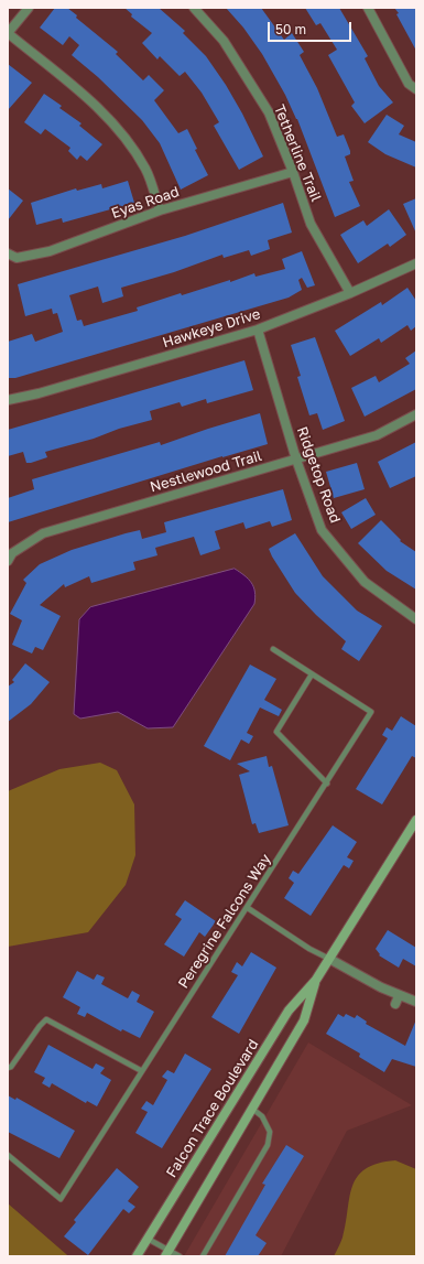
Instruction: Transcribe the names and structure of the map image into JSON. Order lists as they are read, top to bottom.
{
  "streets": {
    "street": [
      "Tetherline Trail",
      "Eyas Road",
      "Hawkeye Drive",
      "Nestlewood Trail",
      "Ridgetop Road",
      "Falcon Trace Boulevard"
    ],
    "lane": ["Peregrine Falcons Way"]
  },
  "crossings": [
    ["Tetherline Trail", "Eyas Road"],
    ["Tetherline Trail", "Hawkeye Drive"],
    ["Hawkeye Drive", "Ridgetop Road"],
    ["Nestlewood Trail", "Ridgetop Road"]
  ],
  "scale_bar": "50 m"
}
